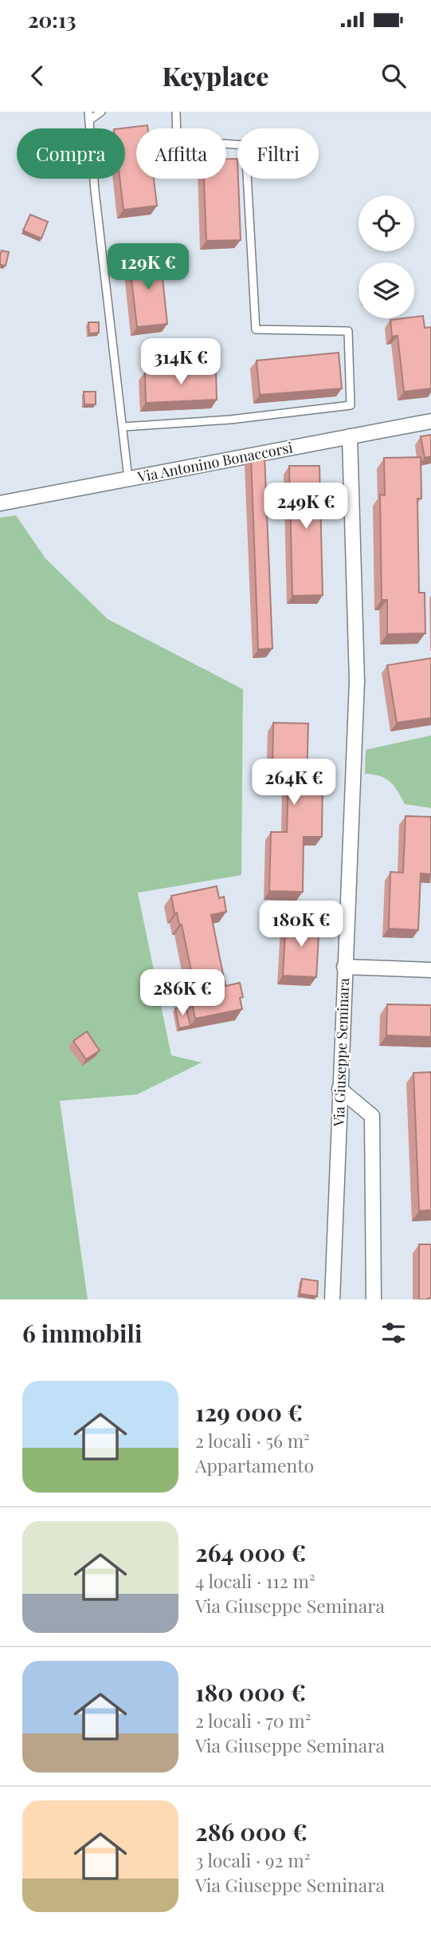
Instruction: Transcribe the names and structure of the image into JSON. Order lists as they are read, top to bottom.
{
  "streets": {
    "street": ["Via Antonino Bonaccorsi", "Via Giuseppe Seminara"]
  },
  "crossings": [
    ["Via Antonino Bonaccorsi", "Via Giuseppe Seminara"]
  ],
  "page": {
    "status": "20:13",
    "header": "Keyplace",
    "chip": ["Compra", "Affitta", "Filtri"],
    "price": [
      "129K €",
      "314K €",
      "249K €",
      "264K €",
      "180K €",
      "286K €"
    ],
    "heading": "6 immobili",
    "list": [
      {
        "name": "129 000 €",
        "note": "2 locali · 56 m² · Appartamento"
      },
      {
        "name": "264 000 €",
        "note": "4 locali · 112 m² · Via Giuseppe Seminara"
      },
      {
        "name": "180 000 €",
        "note": "2 locali · 70 m² · Via Giuseppe Seminara"
      },
      {
        "name": "286 000 €",
        "note": "3 locali · 92 m² · Via Giuseppe Seminara"
      }
    ]
  }
}
